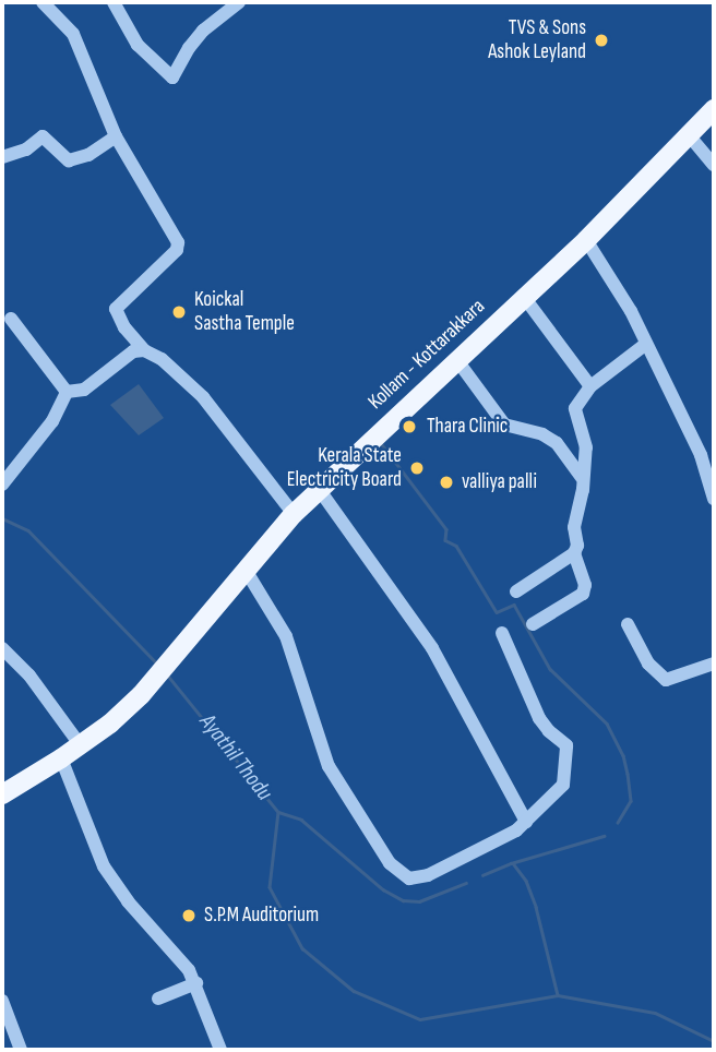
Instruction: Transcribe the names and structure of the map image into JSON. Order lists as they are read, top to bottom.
{
  "streets": {
    "main road": ["Kollam - Kottarakkara"]
  },
  "water": ["Ayathil Thodu"],
  "places": [
    "TVS & Sons Ashok Leyland",
    "Koickal Sastha Temple",
    "Thara Clinic",
    "Kerala State Electricity Board",
    "valliya palli",
    "S.P.M Auditorium"
  ]
}
